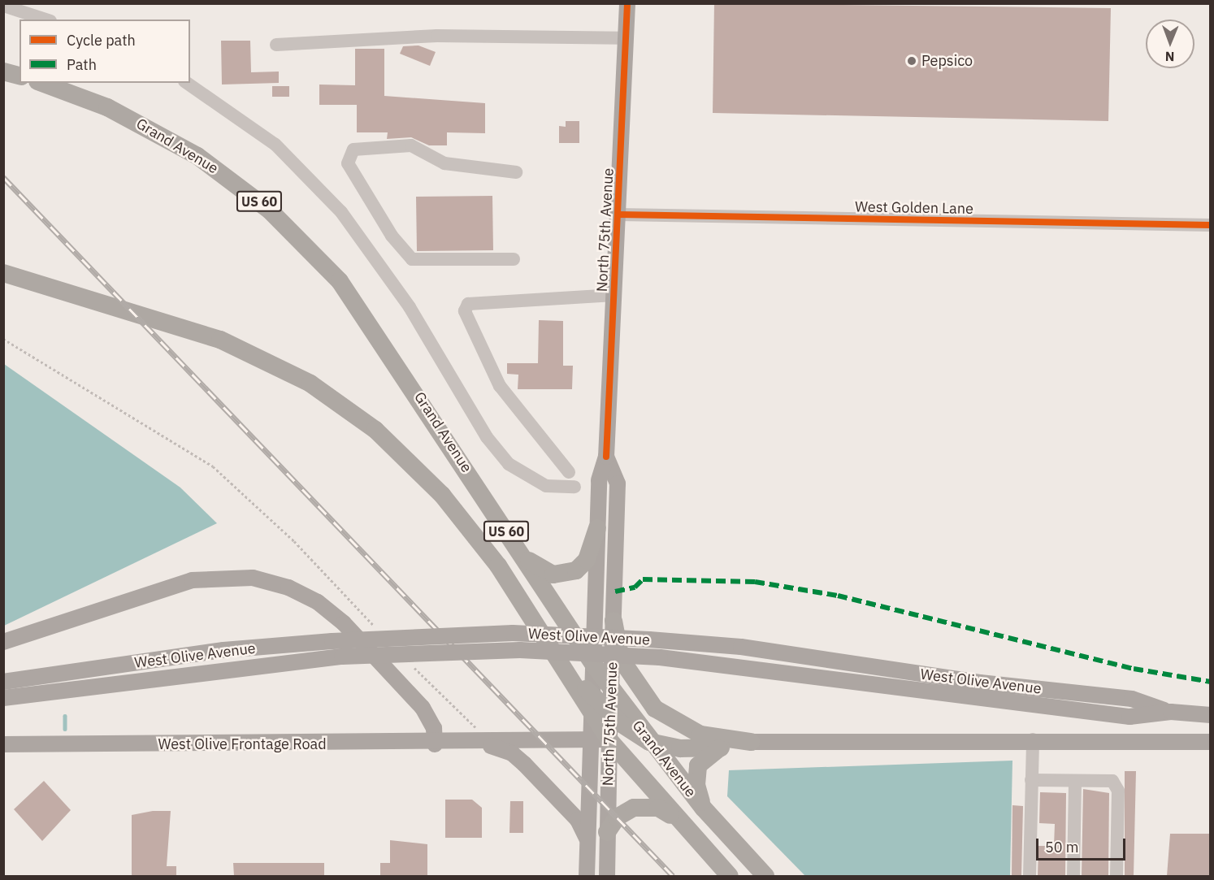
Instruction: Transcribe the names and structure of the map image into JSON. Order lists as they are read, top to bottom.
{
  "streets": {
    "highway": ["Grand Avenue", "US 60"],
    "main road": ["North 75th Avenue", "West Olive Avenue", "West Olive Frontage Road"],
    "street": ["West Golden Lane"]
  },
  "crossings": [
    ["Grand Avenue", "US 60"],
    ["Grand Avenue", "North 75th Avenue"],
    ["Grand Avenue", "West Olive Frontage Road"],
    ["US 60", "North 75th Avenue"],
    ["West Golden Lane", "North 75th Avenue"],
    ["North 75th Avenue", "West Olive Frontage Road"]
  ],
  "places": ["Pepsico"],
  "legend": ["Cycle path", "Path"],
  "scale_bar": "50 m",
  "north": "bottom"
}
